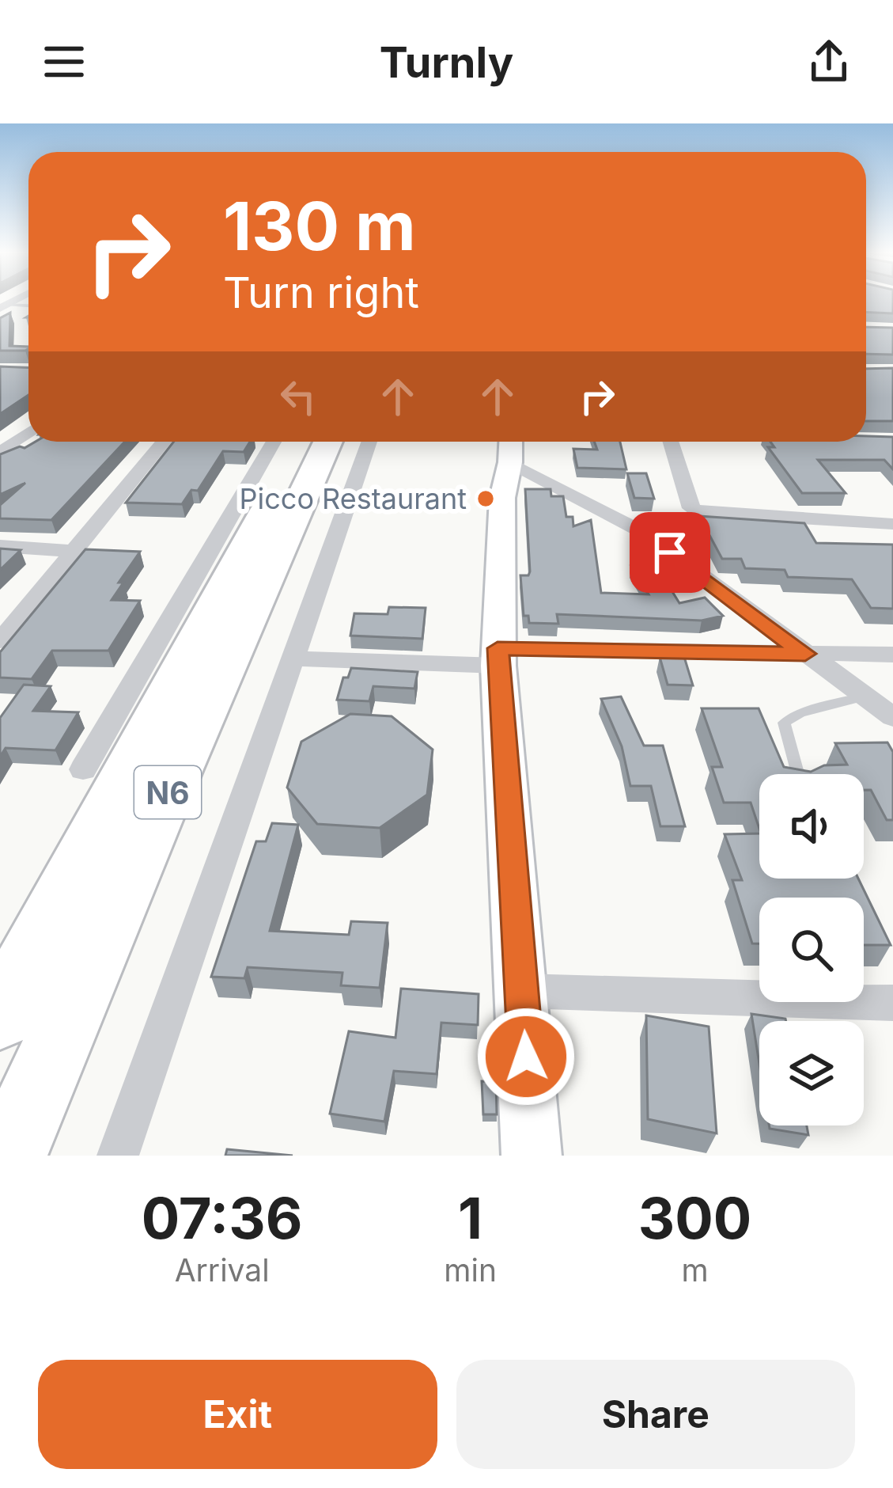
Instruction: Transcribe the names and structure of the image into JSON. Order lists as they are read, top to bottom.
{
  "streets": {
    "highway": ["N6"]
  },
  "places": ["Picco Restaurant"],
  "page": {
    "header": "Turnly",
    "turn": ["130 m", "Turn right"],
    "eta": [
      "07:36",
      "Arrival",
      "1",
      "min",
      "300",
      "m"
    ],
    "buttons": ["Exit", "Share"]
  }
}
